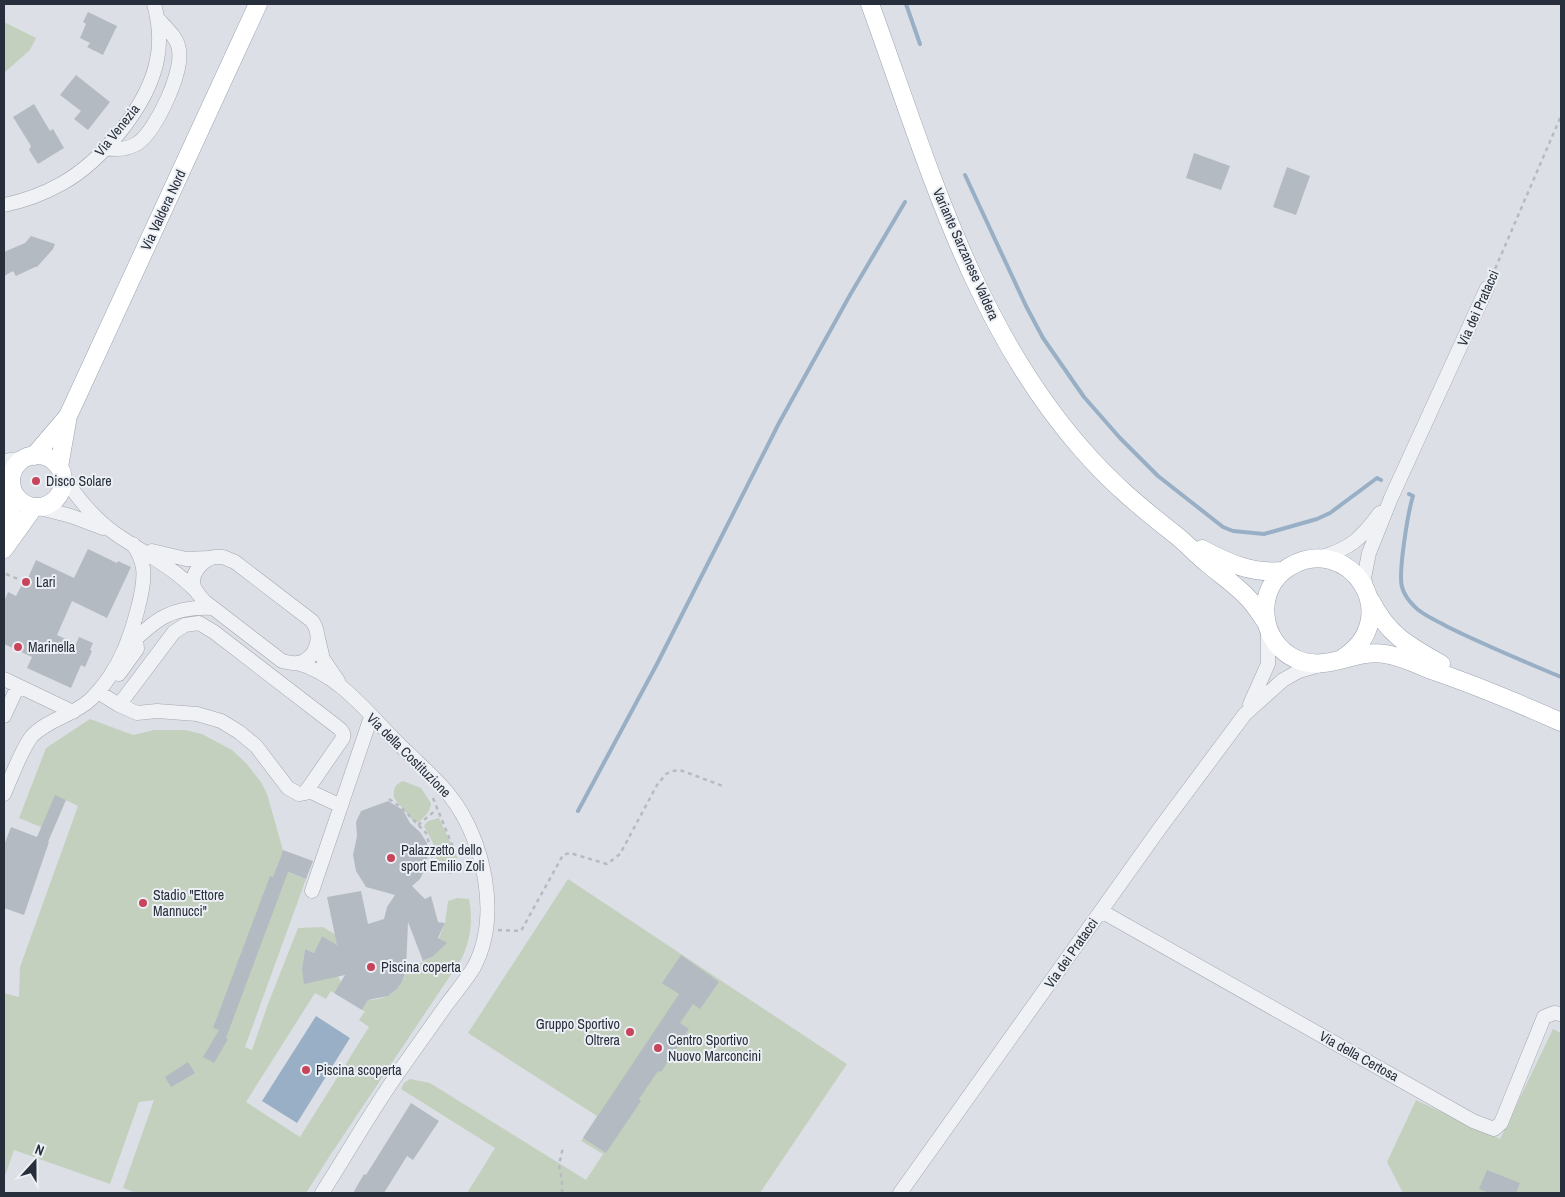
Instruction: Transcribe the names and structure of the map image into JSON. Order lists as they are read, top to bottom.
{
  "streets": {
    "main road": ["Via Valdera Nord", "Variante Sarzanese Valdera"],
    "street": [
      "Via Venezia",
      "Via dei Pratacci",
      "Via della Costituzione",
      "Via della Certosa"
    ]
  },
  "crossings": [
    ["Variante Sarzanese Valdera", "Via dei Pratacci"],
    ["Via dei Pratacci", "Via della Certosa"]
  ],
  "places": [
    "Disco Solare",
    "Lari",
    "Marinella",
    "Palazzetto dello sport Emilio Zoli",
    "Stadio \"Ettore Mannucci\"",
    "Piscina coperta",
    "Gruppo Sportivo Oltrera",
    "Centro Sportivo Nuovo Marconcini",
    "Piscina scoperta"
  ],
  "north": "top"
}
